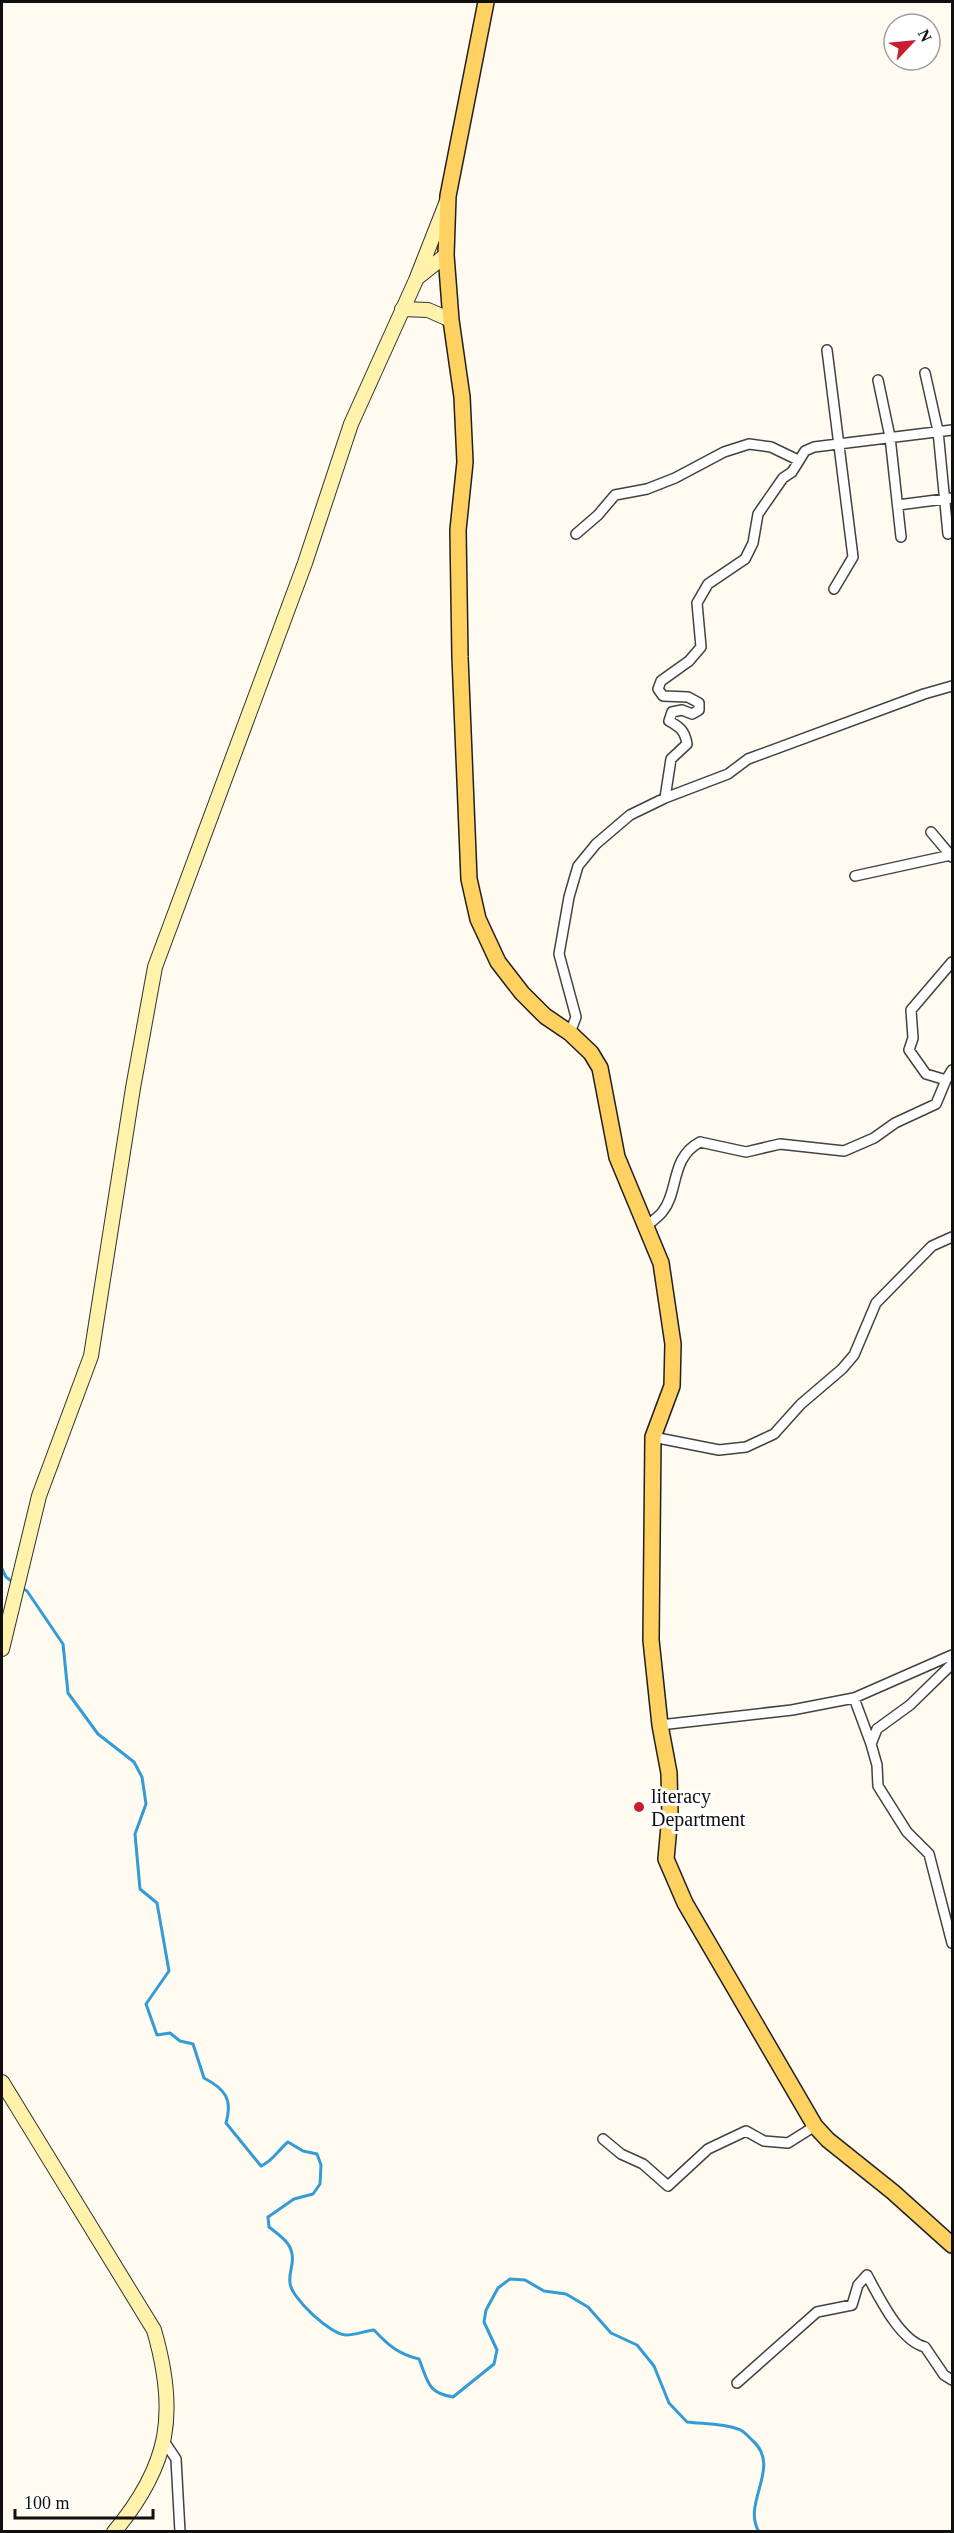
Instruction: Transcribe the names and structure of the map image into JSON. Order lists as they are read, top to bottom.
{
  "places": ["literacy Department"],
  "scale_bar": "100 m",
  "north": "top right"
}
